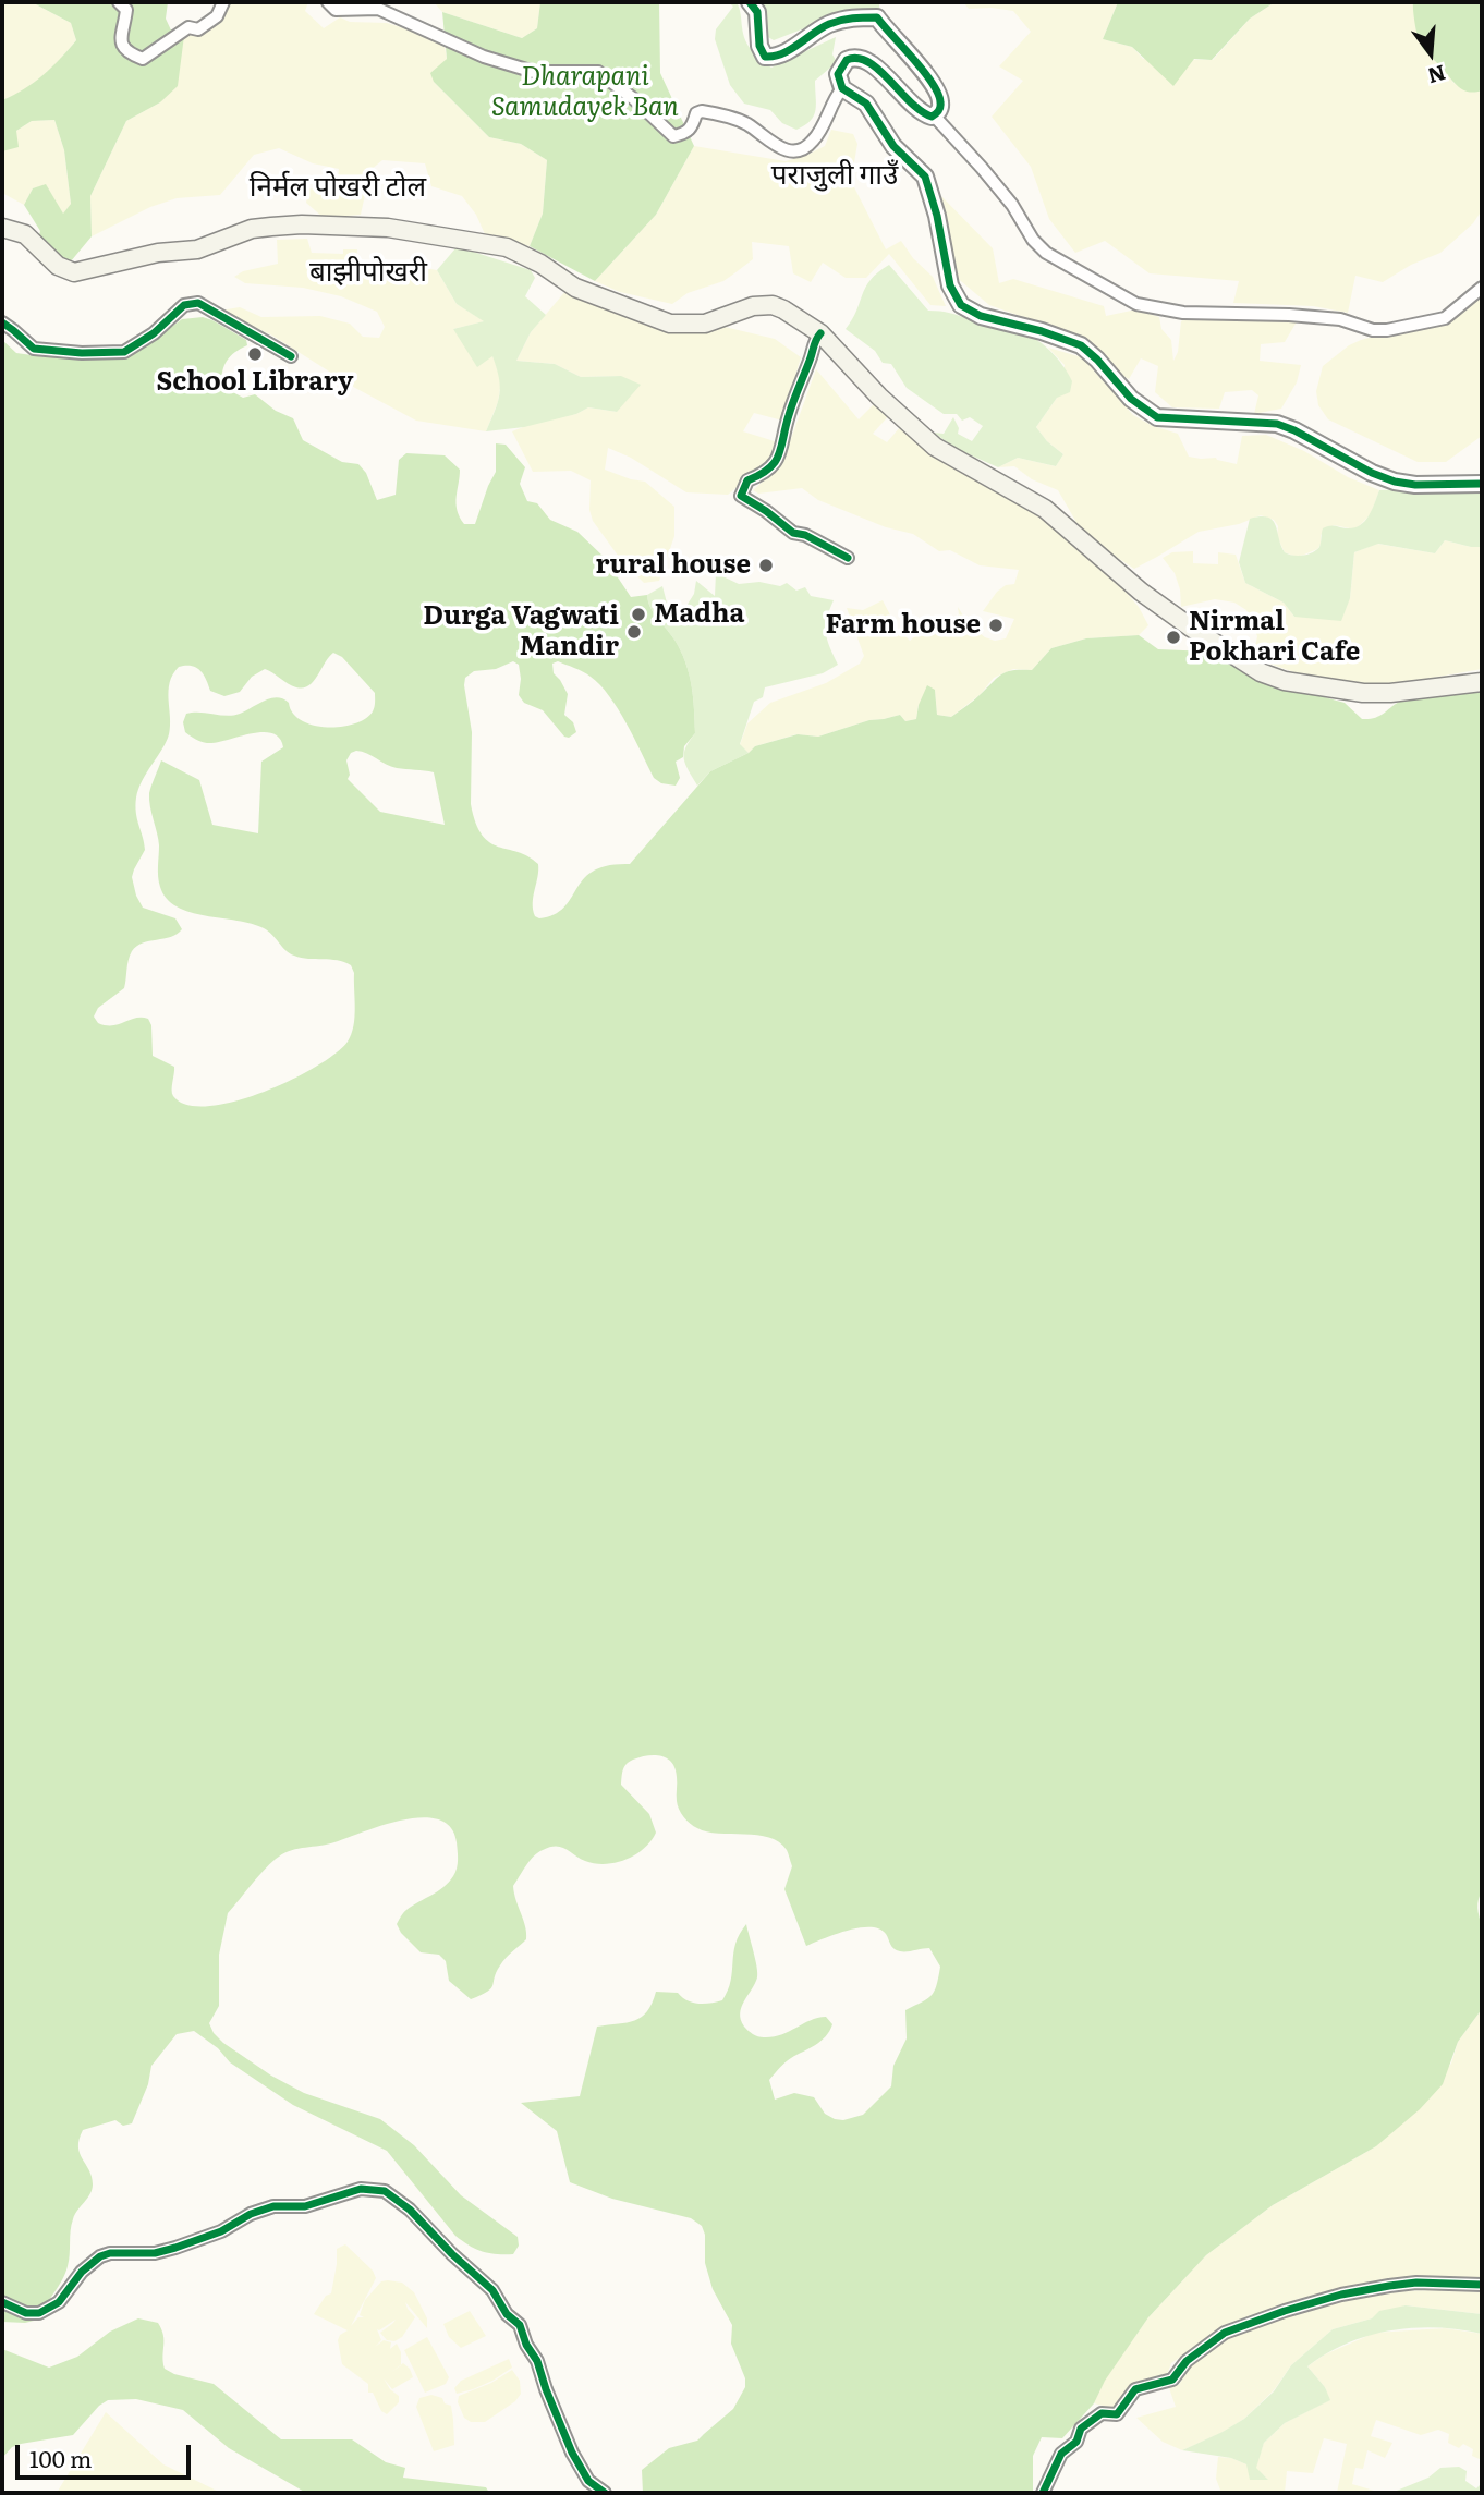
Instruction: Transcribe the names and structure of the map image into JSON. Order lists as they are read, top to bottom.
{
  "districts": ["पराजुली गाउँ", "निर्मल पोखरी टोल", "बाझीपोखरी"],
  "parks": ["Dharapani Samudayek Ban"],
  "places": [
    "School Library",
    "rural house",
    "Madha",
    "Farm house",
    "Durga Vagwati Mandir",
    "Nirmal Pokhari Cafe"
  ],
  "scale_bar": "100 m",
  "north": "bottom"
}
